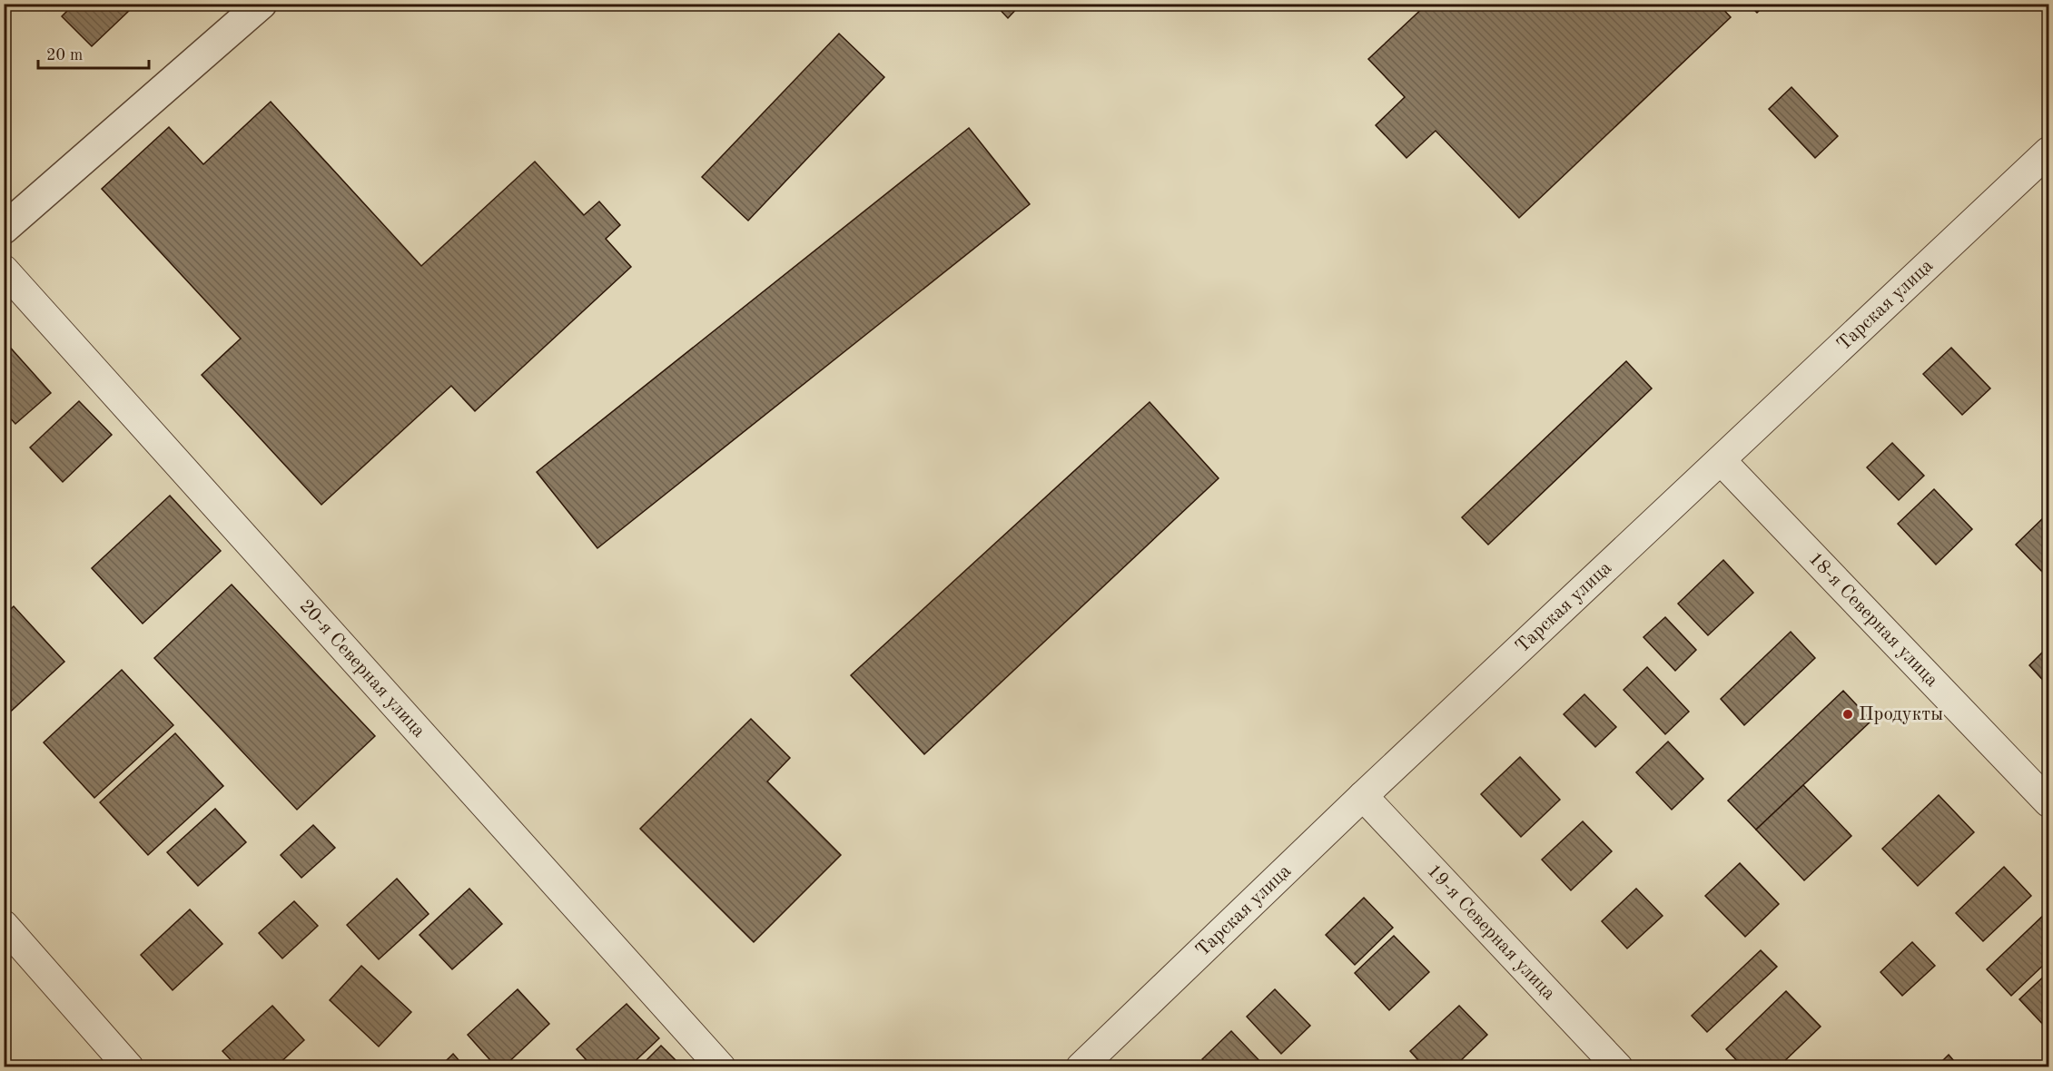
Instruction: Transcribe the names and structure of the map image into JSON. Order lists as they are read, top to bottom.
{
  "streets": {
    "street": [
      "Тарская улица",
      "18-я Северная улица",
      "20-я Северная улица",
      "19-я Северная улица"
    ]
  },
  "crossings": [
    ["Тарская улица", "18-я Северная улица"],
    ["Тарская улица", "19-я Северная улица"]
  ],
  "places": ["Продукты"],
  "scale_bar": "20 m"
}
